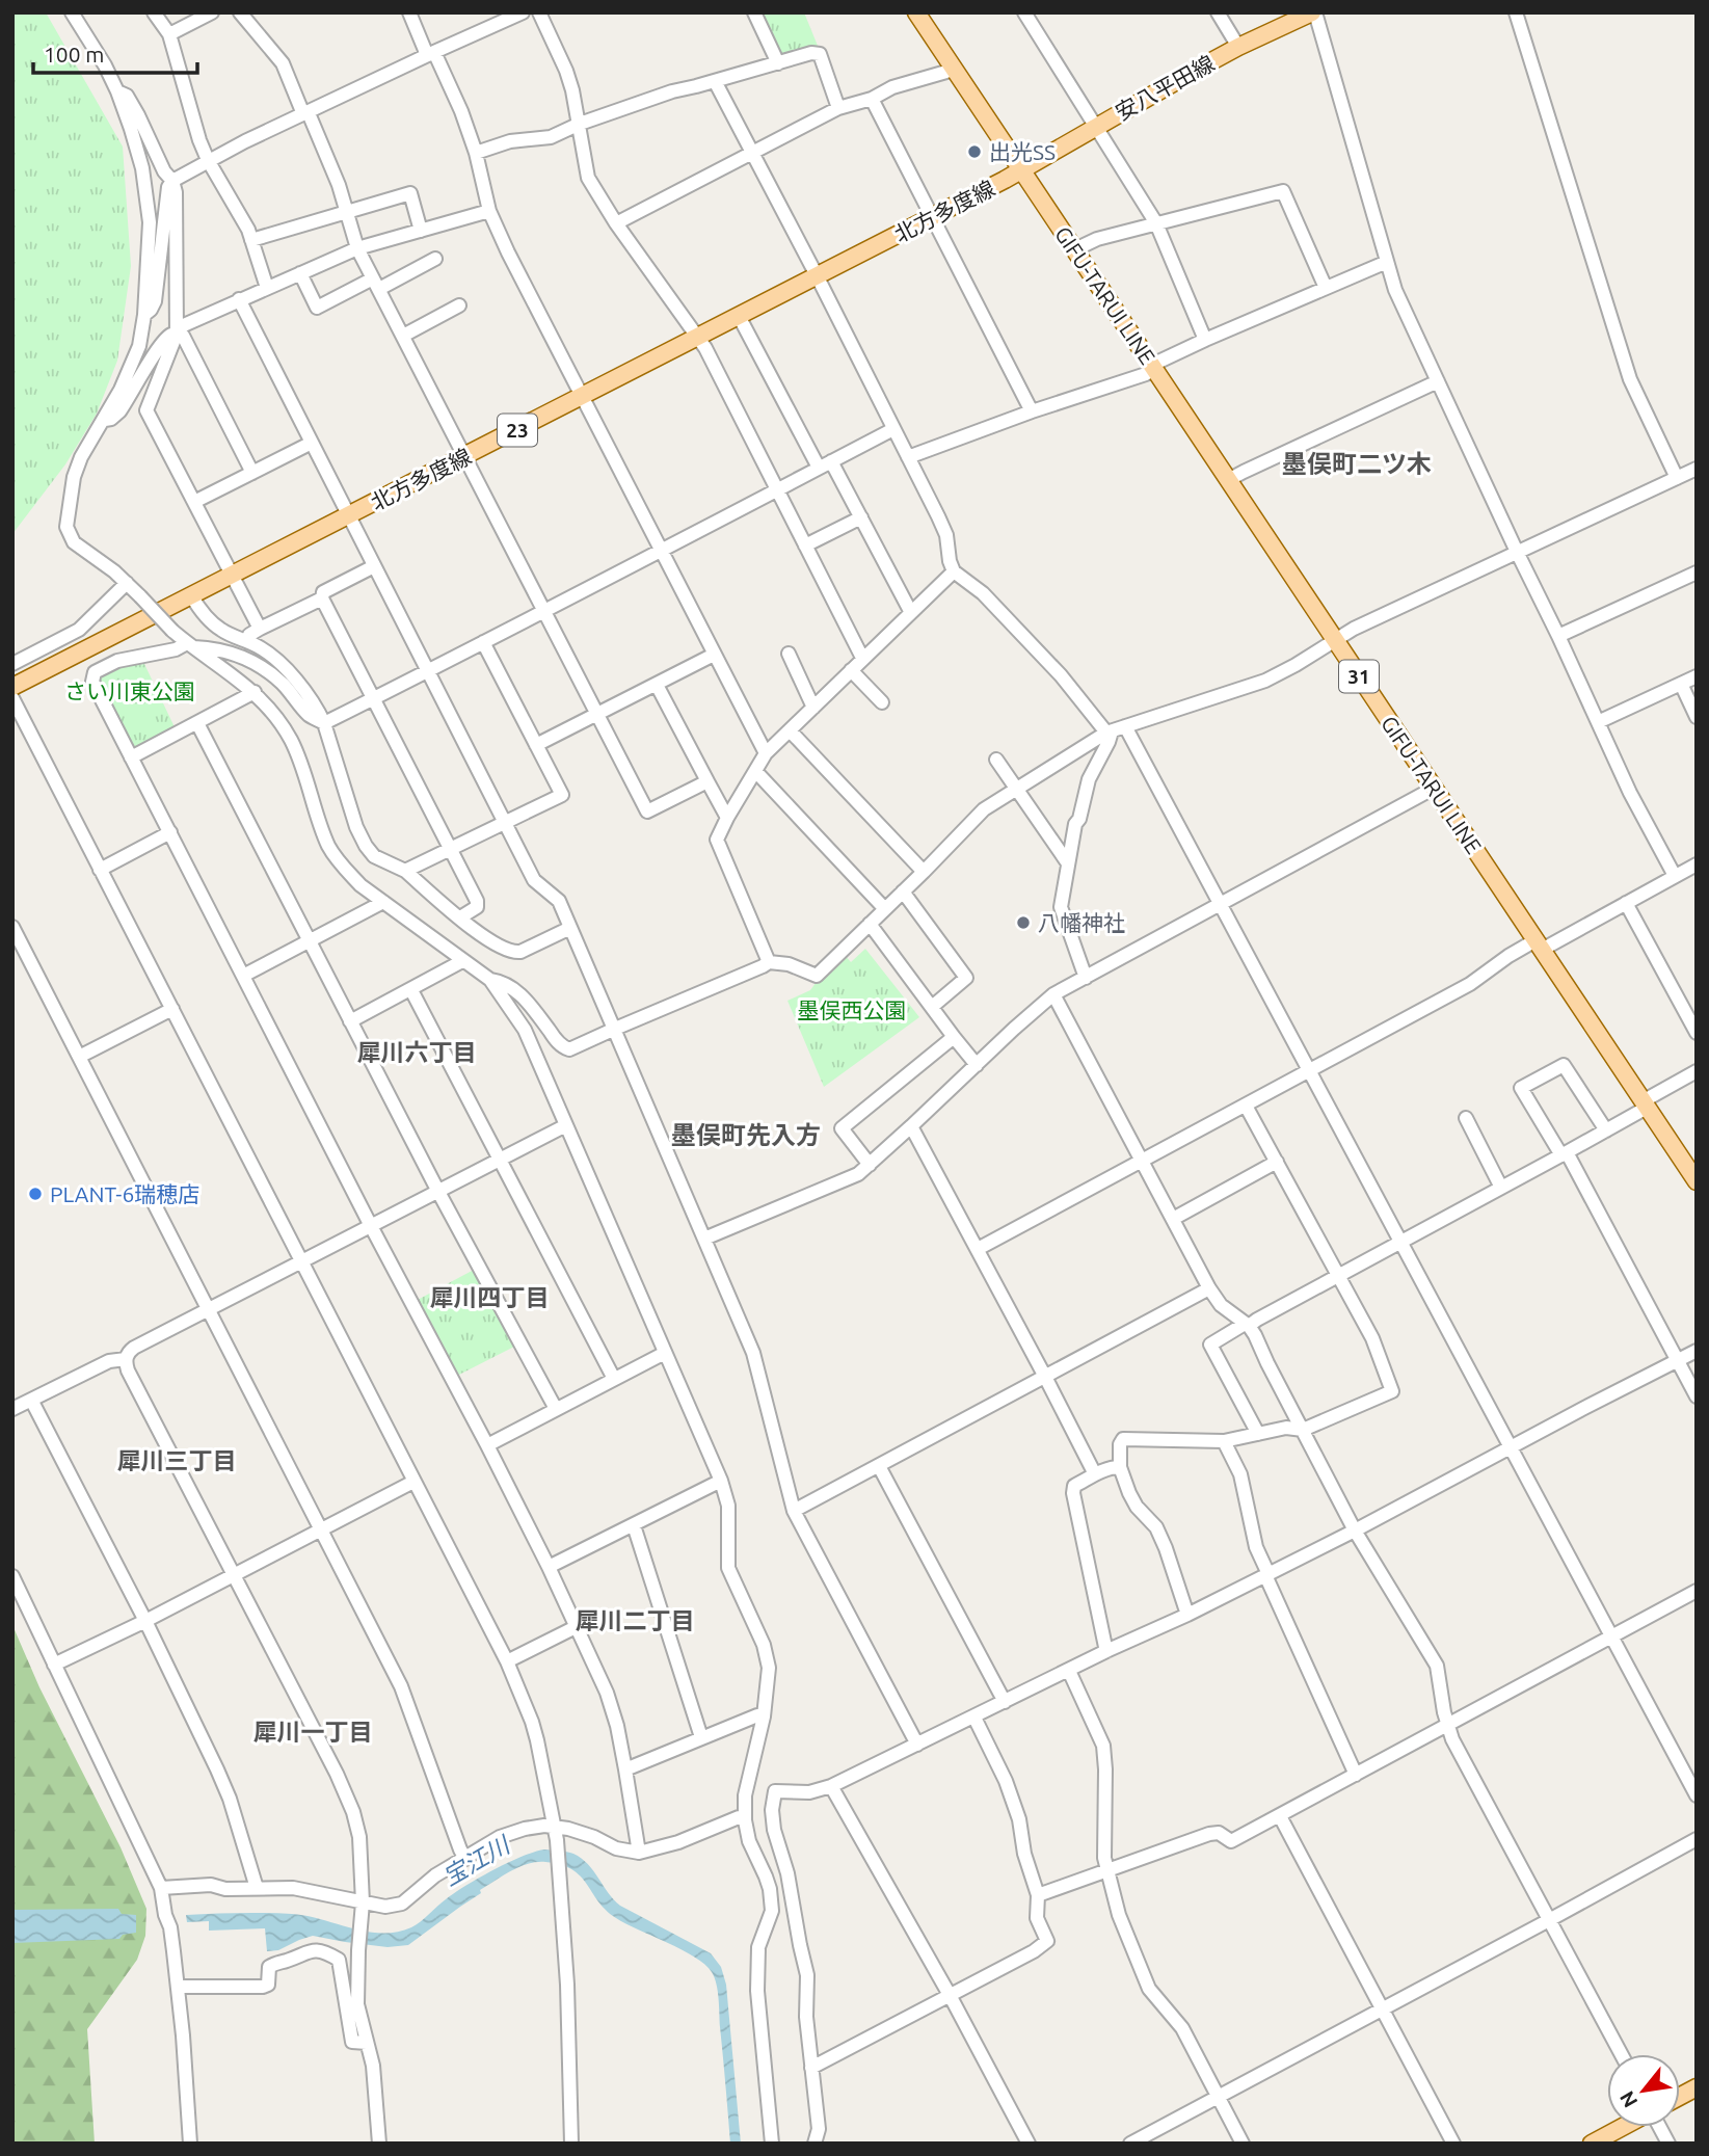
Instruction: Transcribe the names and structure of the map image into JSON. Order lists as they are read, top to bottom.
{
  "streets": {
    "main road": [
      "安八平田線",
      "北方多度線",
      "GIFU-TARUI LINE",
      "23",
      "31"
    ]
  },
  "crossings": [
    ["安八平田線", "北方多度線"],
    ["安八平田線", "GIFU-TARUI LINE"],
    ["北方多度線", "GIFU-TARUI LINE"]
  ],
  "districts": [
    "墨俣町二ツ木",
    "犀川六丁目",
    "墨俣町先入方",
    "犀川四丁目",
    "犀川三丁目",
    "犀川二丁目",
    "犀川一丁目"
  ],
  "water": ["宝江川"],
  "parks": ["さい川東公園", "墨俣西公園"],
  "places": ["出光SS", "八幡神社", "PLANT-6瑞穂店"],
  "scale_bar": "100 m",
  "north": "bottom left"
}
